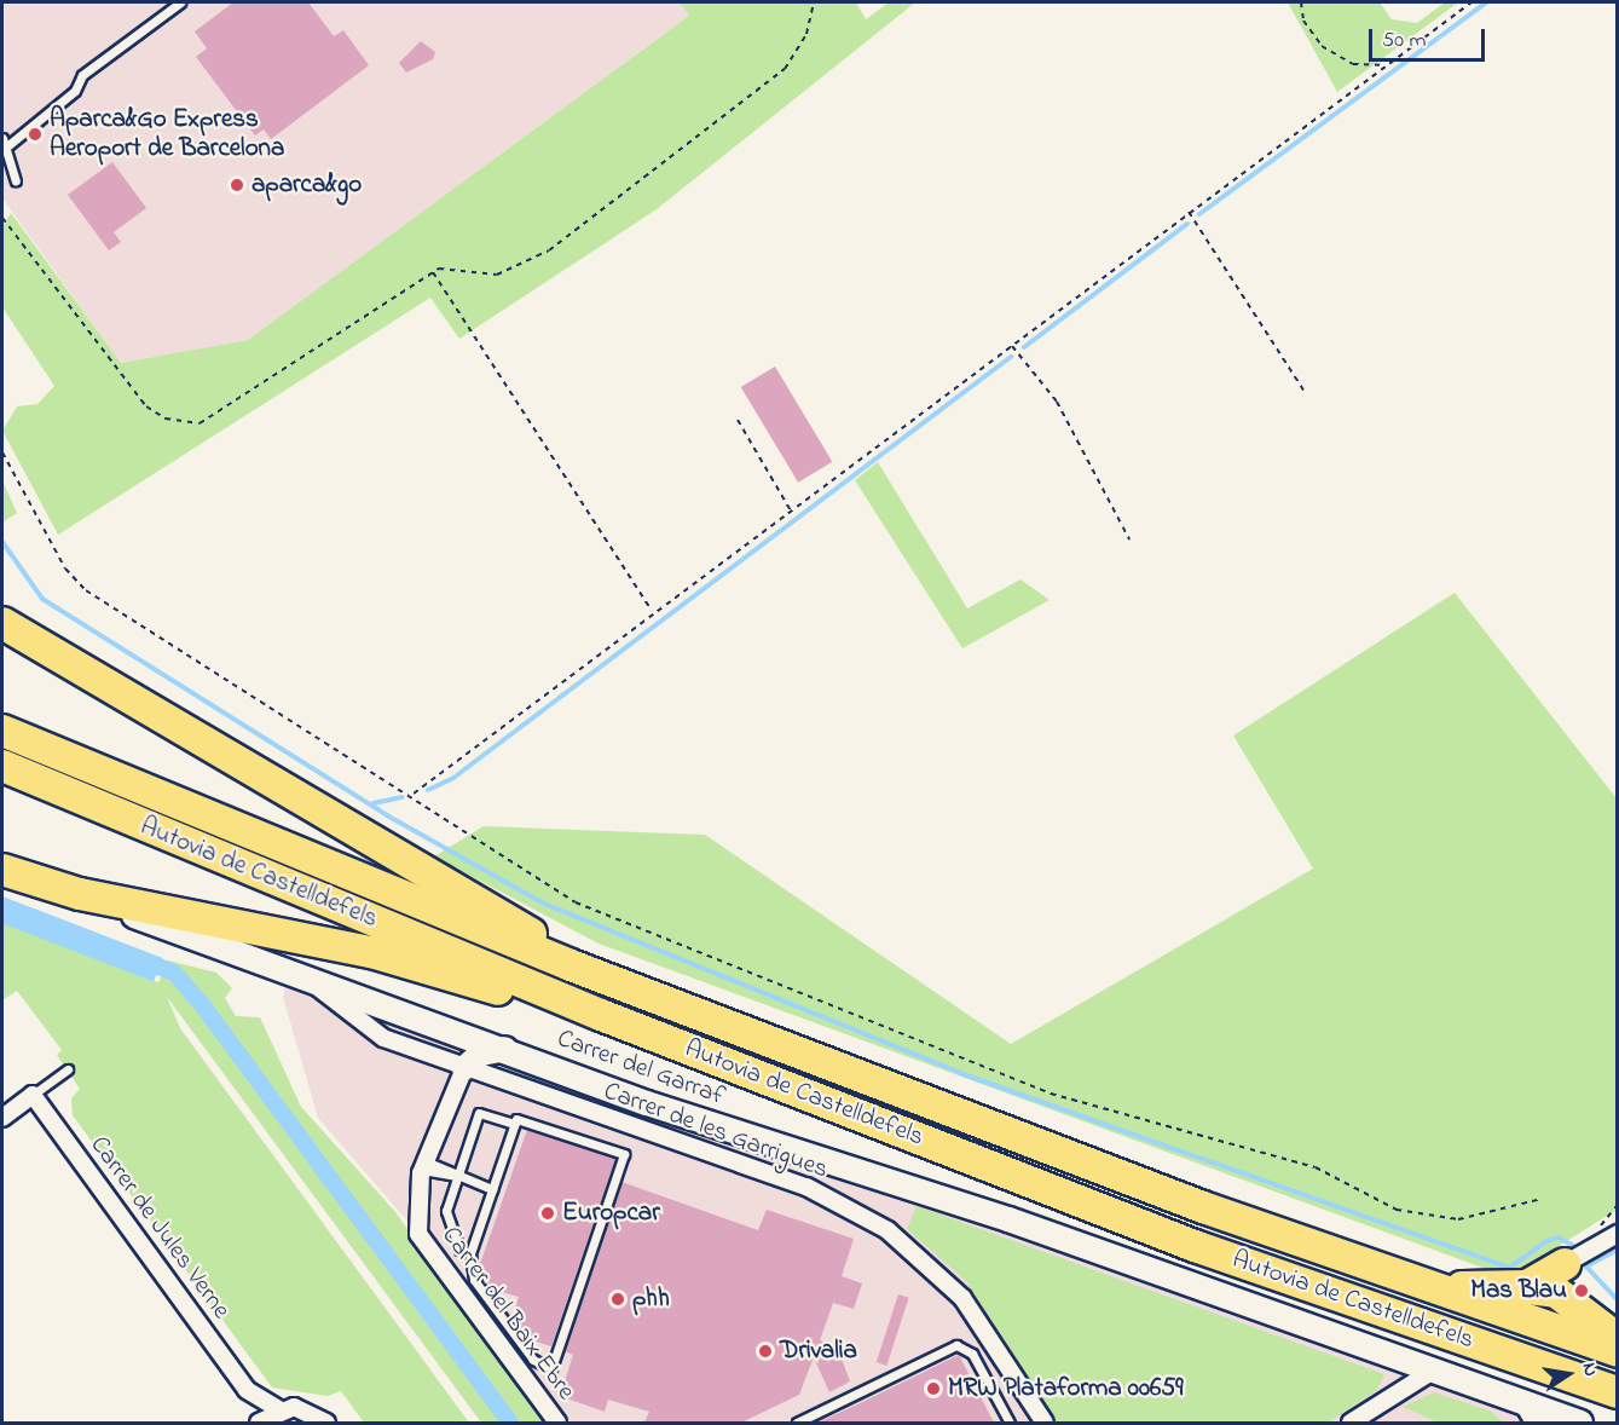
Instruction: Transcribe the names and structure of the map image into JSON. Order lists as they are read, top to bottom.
{
  "streets": {
    "highway": ["Autovia de Castelldefels"],
    "main road": ["Carrer del Garraf"],
    "street": ["Carrer de les Garrigues", "Carrer de Jules Verne", "Carrer del Baix Ebre"]
  },
  "crossings": [
    ["Carrer del Garraf", "Carrer de les Garrigues"],
    ["Carrer de les Garrigues", "Carrer del Baix Ebre"]
  ],
  "places": [
    "Aparca&Go Express Aeroport de Barcelona",
    "aparca&go",
    "Europcar",
    "Mas Blau",
    "phh",
    "Drivalia",
    "MRW Plataforma 00659"
  ],
  "scale_bar": "50 m",
  "north": "right"
}
